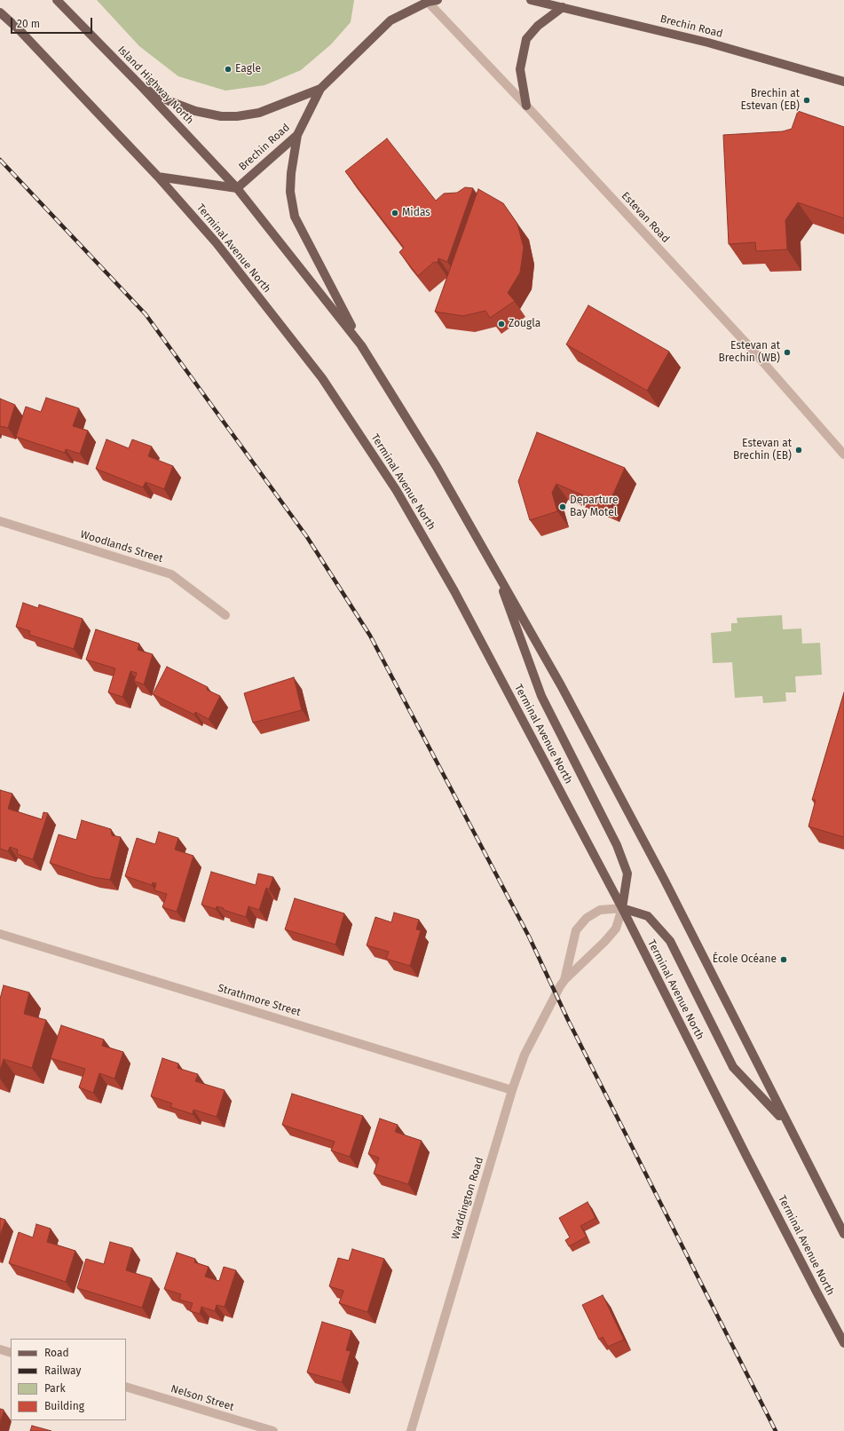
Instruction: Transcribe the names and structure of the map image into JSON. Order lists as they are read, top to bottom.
{
  "streets": {
    "main road": ["Brechin Road", "Island Highway North", "Terminal Avenue North"],
    "street": [
      "Estevan Road",
      "Woodlands Street",
      "Strathmore Street",
      "Waddington Road",
      "Nelson Street"
    ]
  },
  "crossings": [
    ["Brechin Road", "Island Highway North"],
    ["Brechin Road", "Estevan Road"],
    ["Terminal Avenue North", "Waddington Road"],
    ["Strathmore Street", "Waddington Road"]
  ],
  "places": [
    "Eagle",
    "Brechin at Estevan (EB)",
    "Midas",
    "Zougla",
    "Estevan at Brechin (WB)",
    "Estevan at Brechin (EB)",
    "Departure Bay Motel",
    "École Océane"
  ],
  "legend": [
    "Road",
    "Railway",
    "Park",
    "Building"
  ],
  "scale_bar": "20 m"
}
